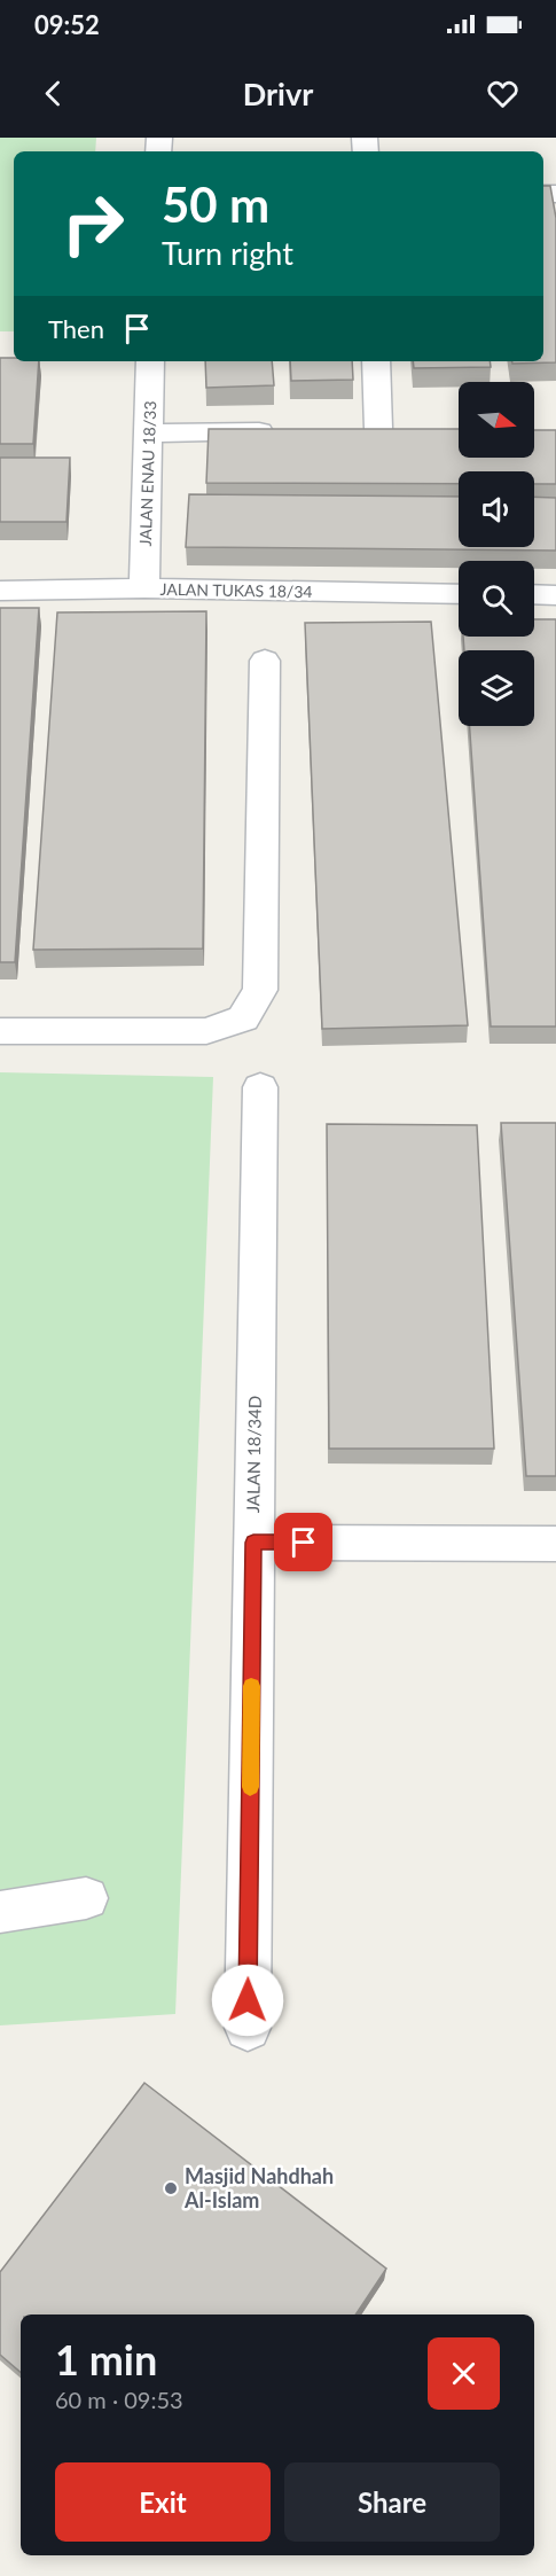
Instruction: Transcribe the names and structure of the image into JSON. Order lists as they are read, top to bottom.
{
  "streets": {
    "street": ["JALAN ENAU 18/33", "JALAN TUKAS 18/34", "JALAN 18/34D"]
  },
  "crossings": [
    ["JALAN ENAU 18/33", "JALAN TUKAS 18/34"]
  ],
  "places": ["Masjid Nahdhah Al-Islam"],
  "north": "right",
  "page": {
    "status": "09:52",
    "header": "Drivr",
    "turn": ["50 m", "Turn right"],
    "then": "Then",
    "heading": ["1 min", "60 m · 09:53"],
    "buttons": ["Exit", "Share"]
  }
}
